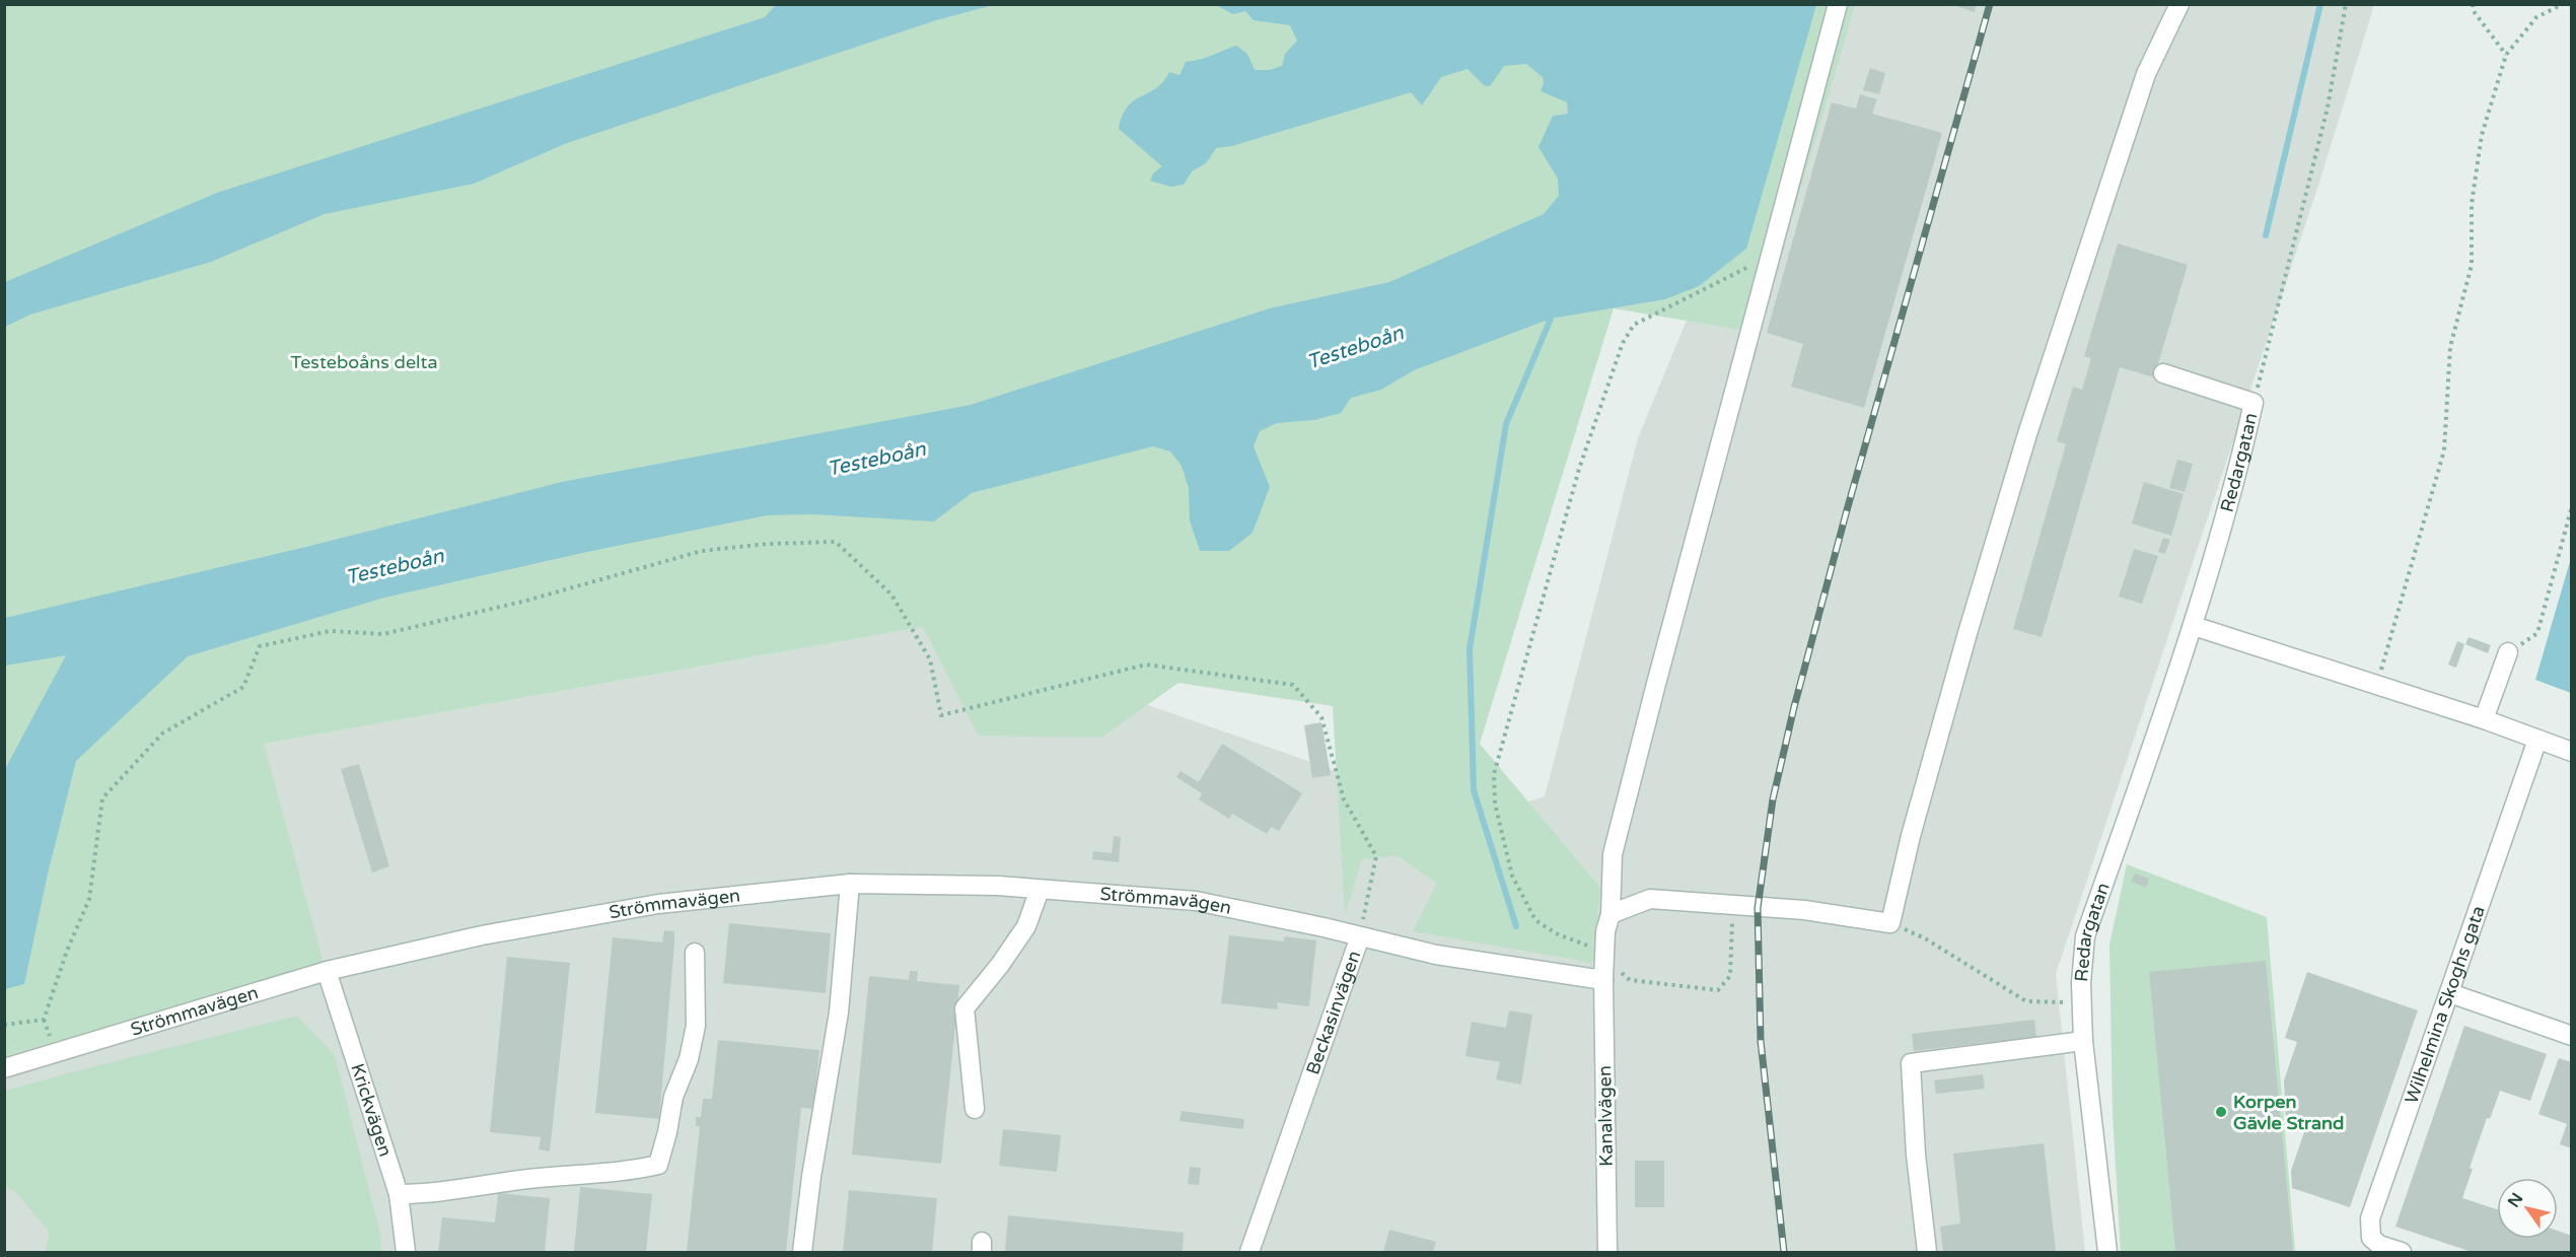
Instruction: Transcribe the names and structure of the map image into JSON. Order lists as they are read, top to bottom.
{
  "streets": {
    "street": [
      "Redargatan",
      "Strömmavägen",
      "Wilhelmina Skoghs gata",
      "Beckasinvägen",
      "Krickvägen",
      "Kanalvägen"
    ]
  },
  "crossings": [
    ["Strömmavägen", "Beckasinvägen"],
    ["Strömmavägen", "Krickvägen"],
    ["Beckasinvägen", "Kanalvägen"]
  ],
  "water": ["Testeboån"],
  "parks": ["Testeboåns delta"],
  "places": ["Korpen Gävle Strand"],
  "north": "top left"
}
